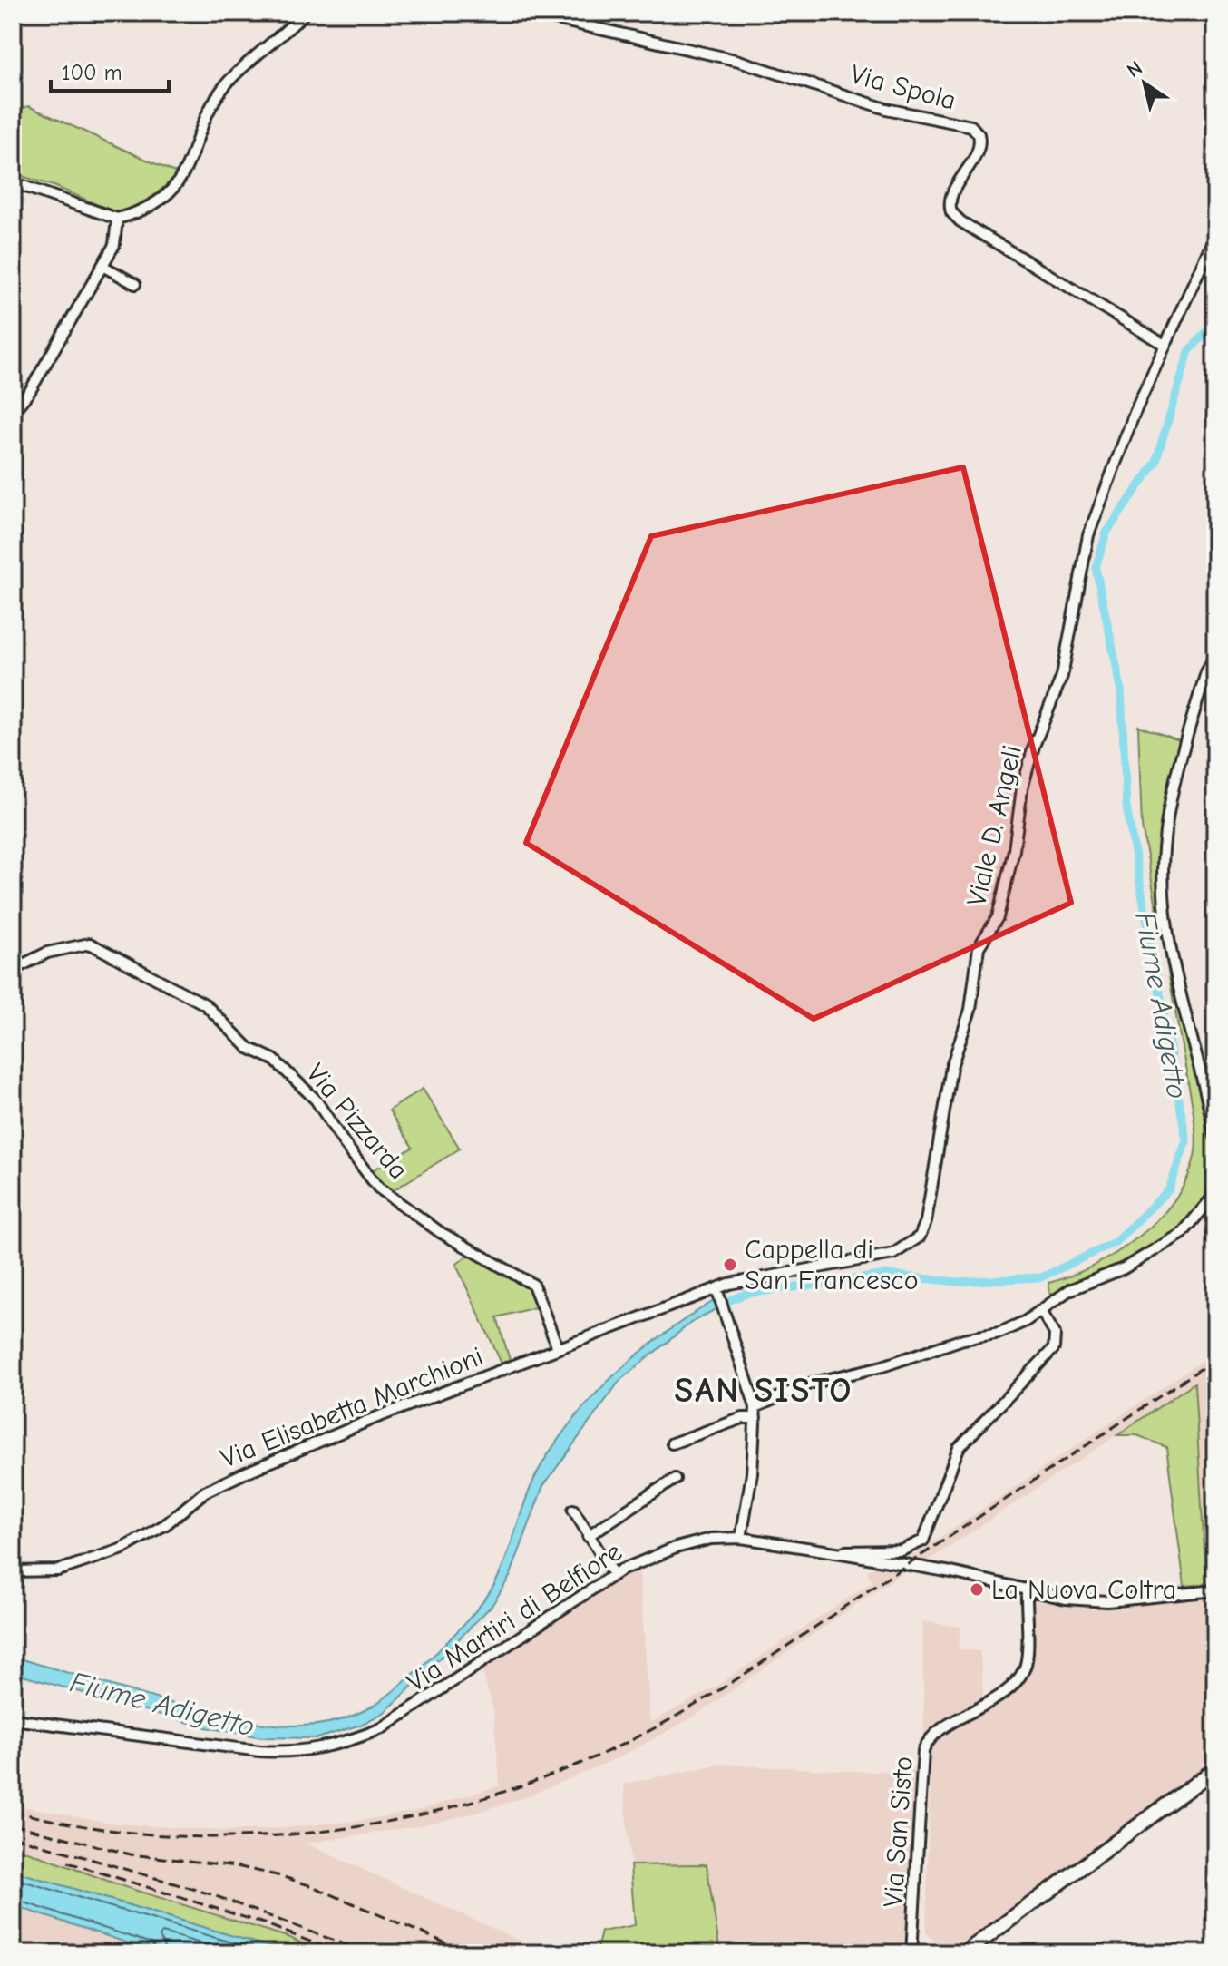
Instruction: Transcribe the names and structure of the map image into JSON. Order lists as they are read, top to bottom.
{
  "streets": {
    "street": [
      "Via Spola",
      "Viale D. Angeli",
      "Via Pizzarda",
      "Via Elisabetta Marchioni",
      "Via Martiri di Belfiore",
      "Via San Sisto"
    ]
  },
  "crossings": [
    ["Via Spola", "Viale D. Angeli"],
    ["Viale D. Angeli", "Via Elisabetta Marchioni"],
    ["Via Pizzarda", "Via Elisabetta Marchioni"],
    ["Via Martiri di Belfiore", "Via San Sisto"]
  ],
  "districts": ["SAN SISTO"],
  "water": ["Fiume Adigetto"],
  "places": ["Cappella di San Francesco", "La Nuova Coltra"],
  "scale_bar": "100 m",
  "north": "top left"
}
